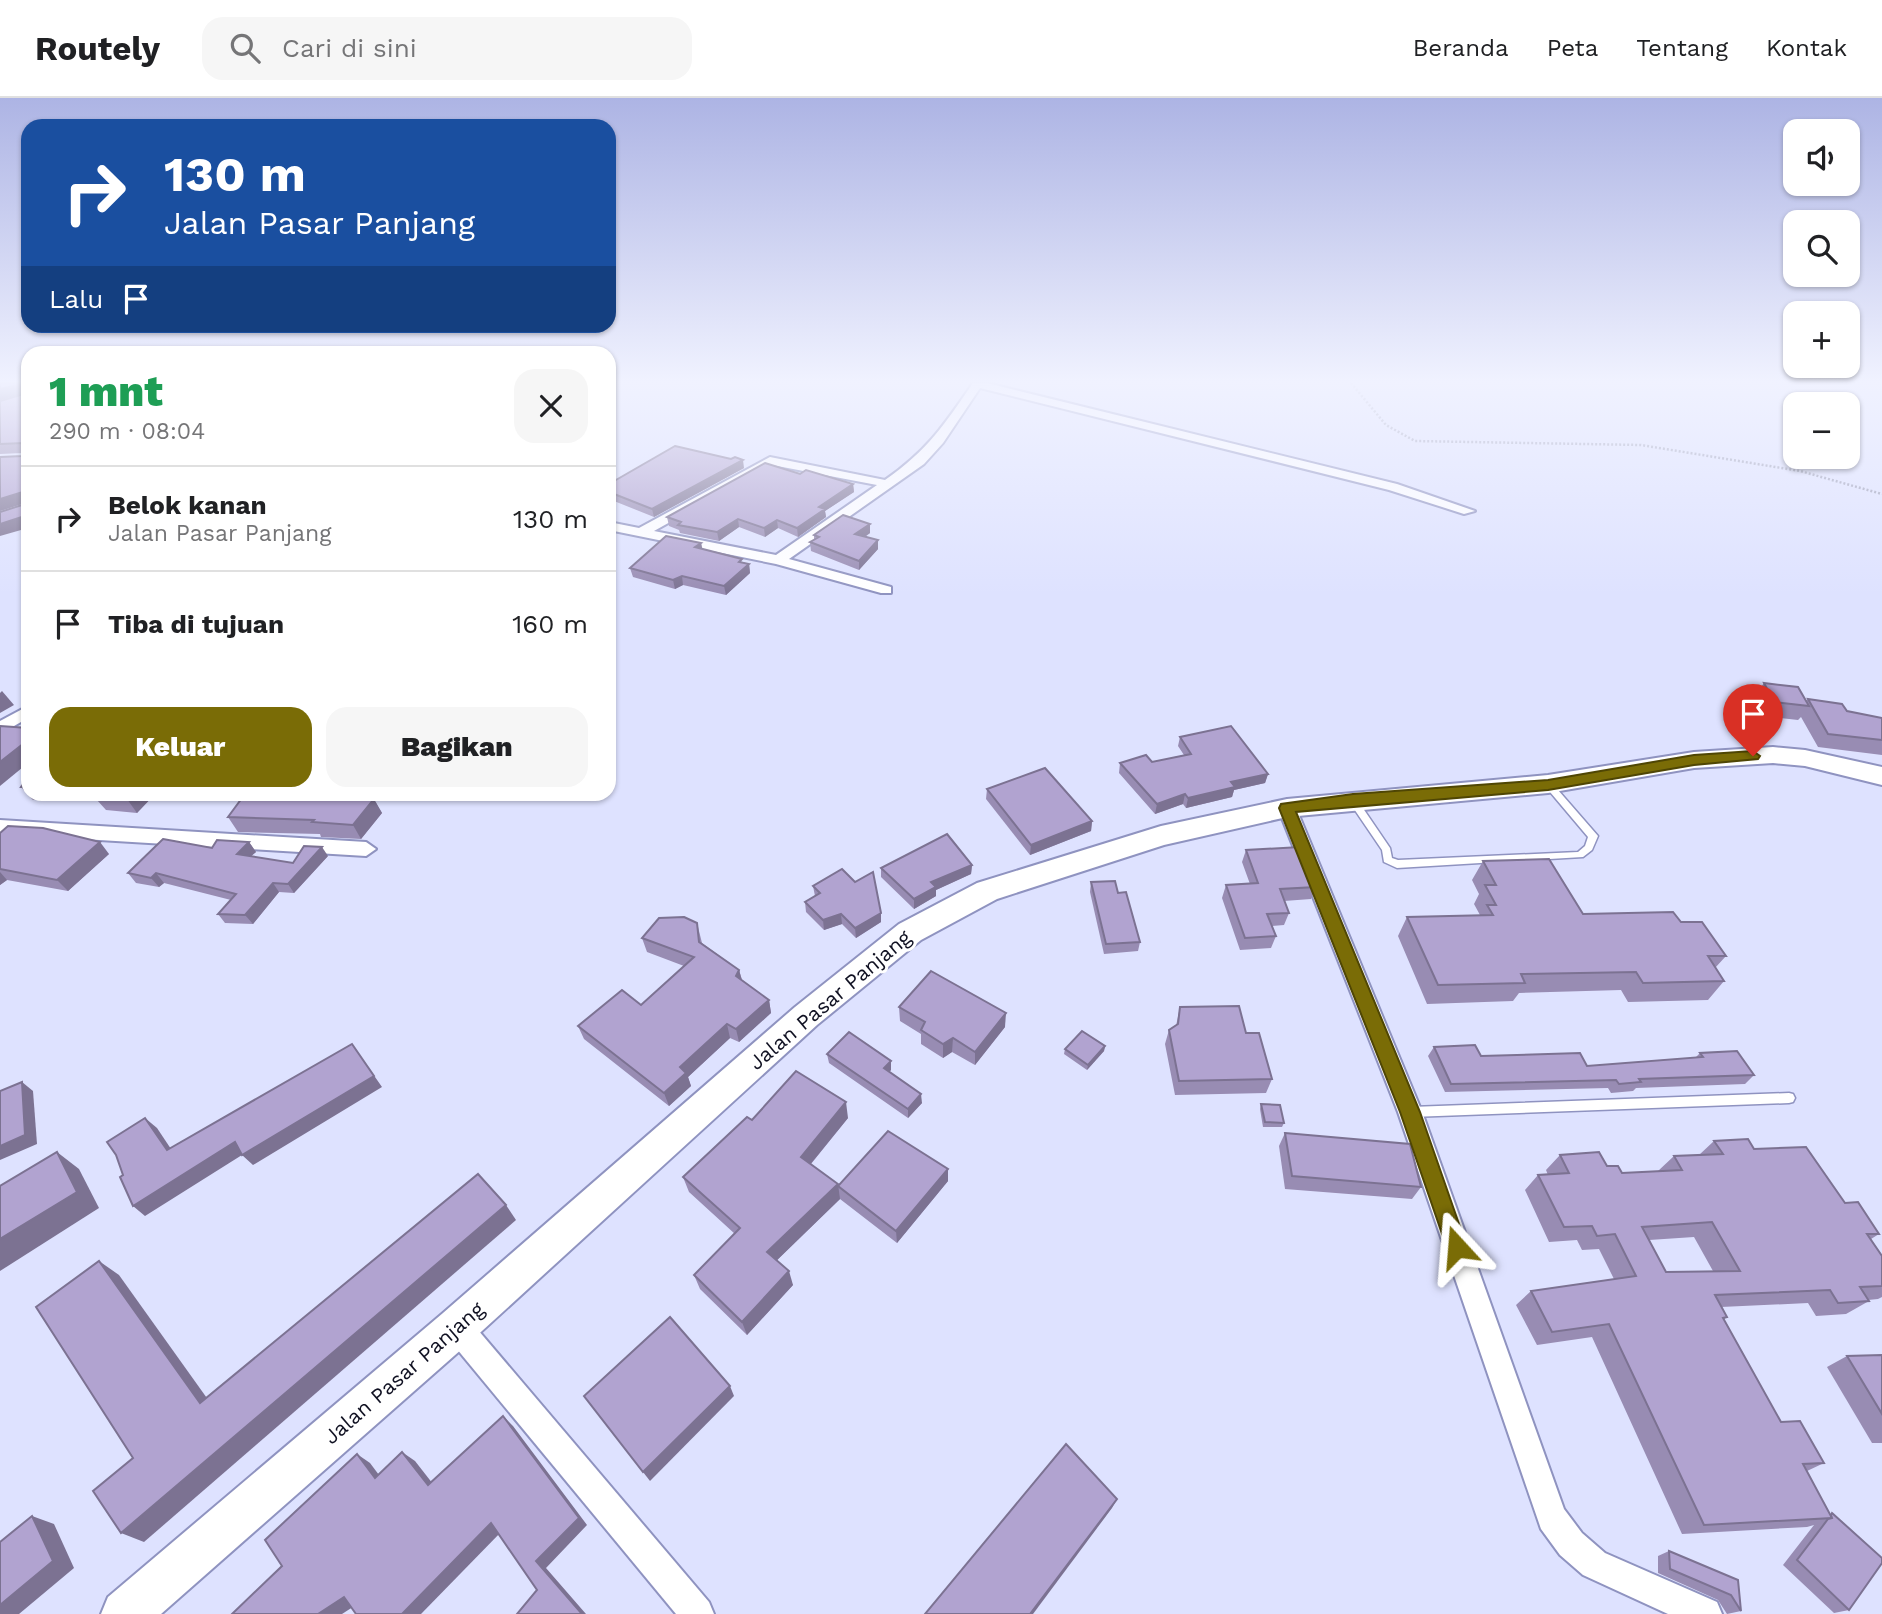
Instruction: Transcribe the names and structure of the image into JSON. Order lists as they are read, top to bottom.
{
  "streets": {
    "main road": ["Jalan Pasar Panjang"]
  },
  "page": {
    "header": "Routely",
    "search": "Cari di sini",
    "nav": [
      "Beranda",
      "Peta",
      "Tentang",
      "Kontak"
    ],
    "map_buttons": ["+", "−"],
    "turn": ["130 m", "Jalan Pasar Panjang"],
    "then": "Lalu",
    "heading": ["1 mnt", "290 m · 08:04"],
    "list": [
      {
        "name": "Belok kanan",
        "note": "Jalan Pasar Panjang",
        "value": "130 m"
      },
      {
        "name": "Tiba di tujuan",
        "value": "160 m"
      }
    ],
    "buttons": ["Keluar", "Bagikan"]
  }
}
